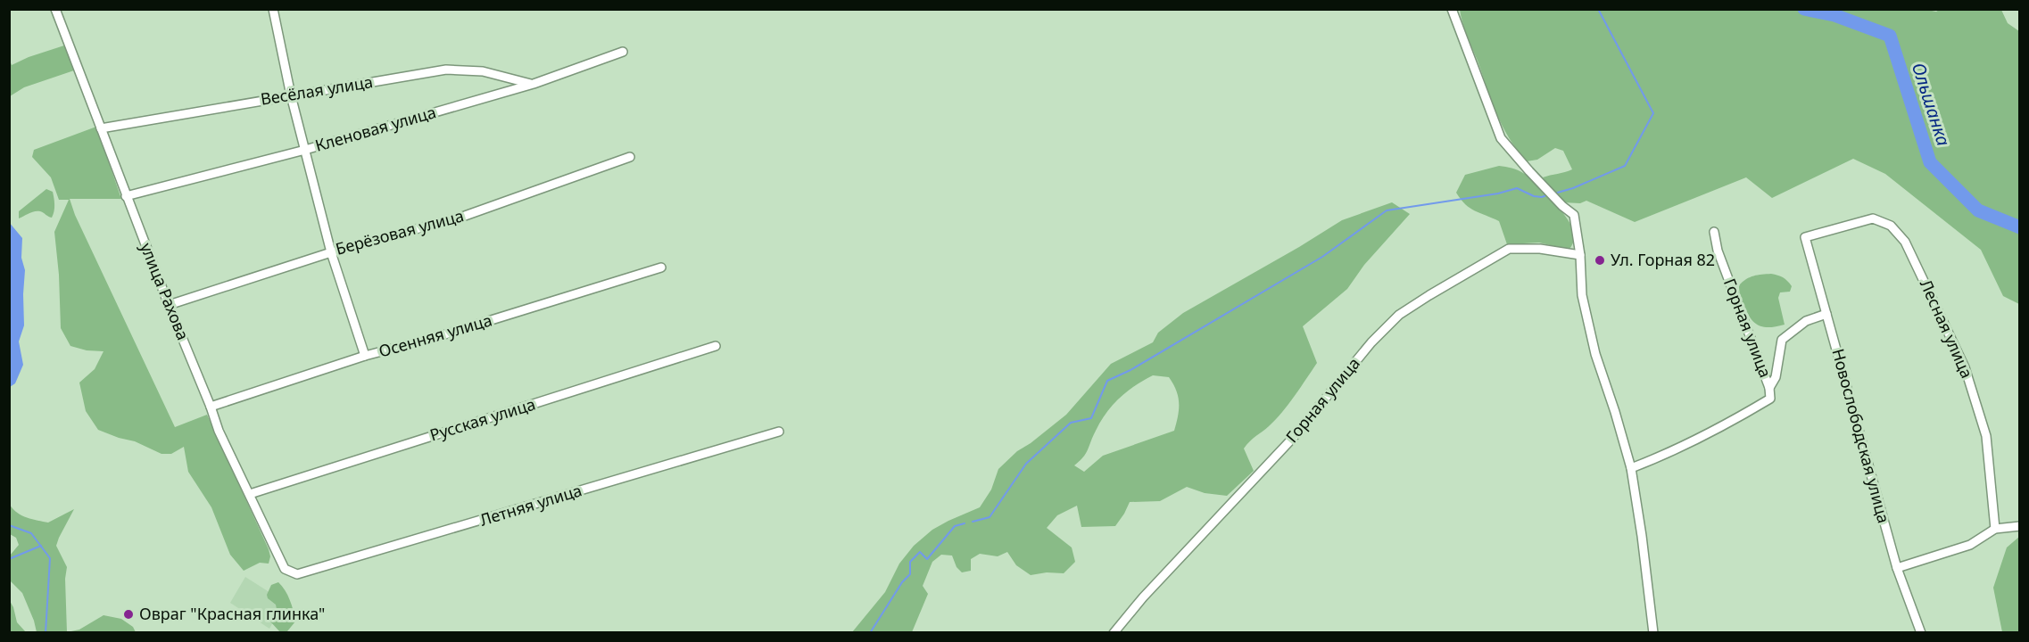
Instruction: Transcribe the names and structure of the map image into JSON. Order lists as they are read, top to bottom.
{
  "streets": {
    "street": [
      "Весёлая улица",
      "Кленовая улица",
      "Берёзовая улица",
      "улица Рахова",
      "Горная улица",
      "Лесная улица",
      "Осенняя улица",
      "Русская улица",
      "Новослободская улица",
      "Летняя улица"
    ]
  },
  "crossings": [
    ["Весёлая улица", "Кленовая улица"],
    ["Весёлая улица", "улица Рахова"],
    ["Кленовая улица", "улица Рахова"],
    ["Берёзовая улица", "улица Рахова"],
    ["улица Рахова", "Осенняя улица"],
    ["улица Рахова", "Русская улица"],
    ["улица Рахова", "Летняя улица"],
    ["Лесная улица", "Новослободская улица"]
  ],
  "water": ["Ольшанка"],
  "places": ["Ул. Горная 82", "Овраг \"Красная глинка\""]
}
